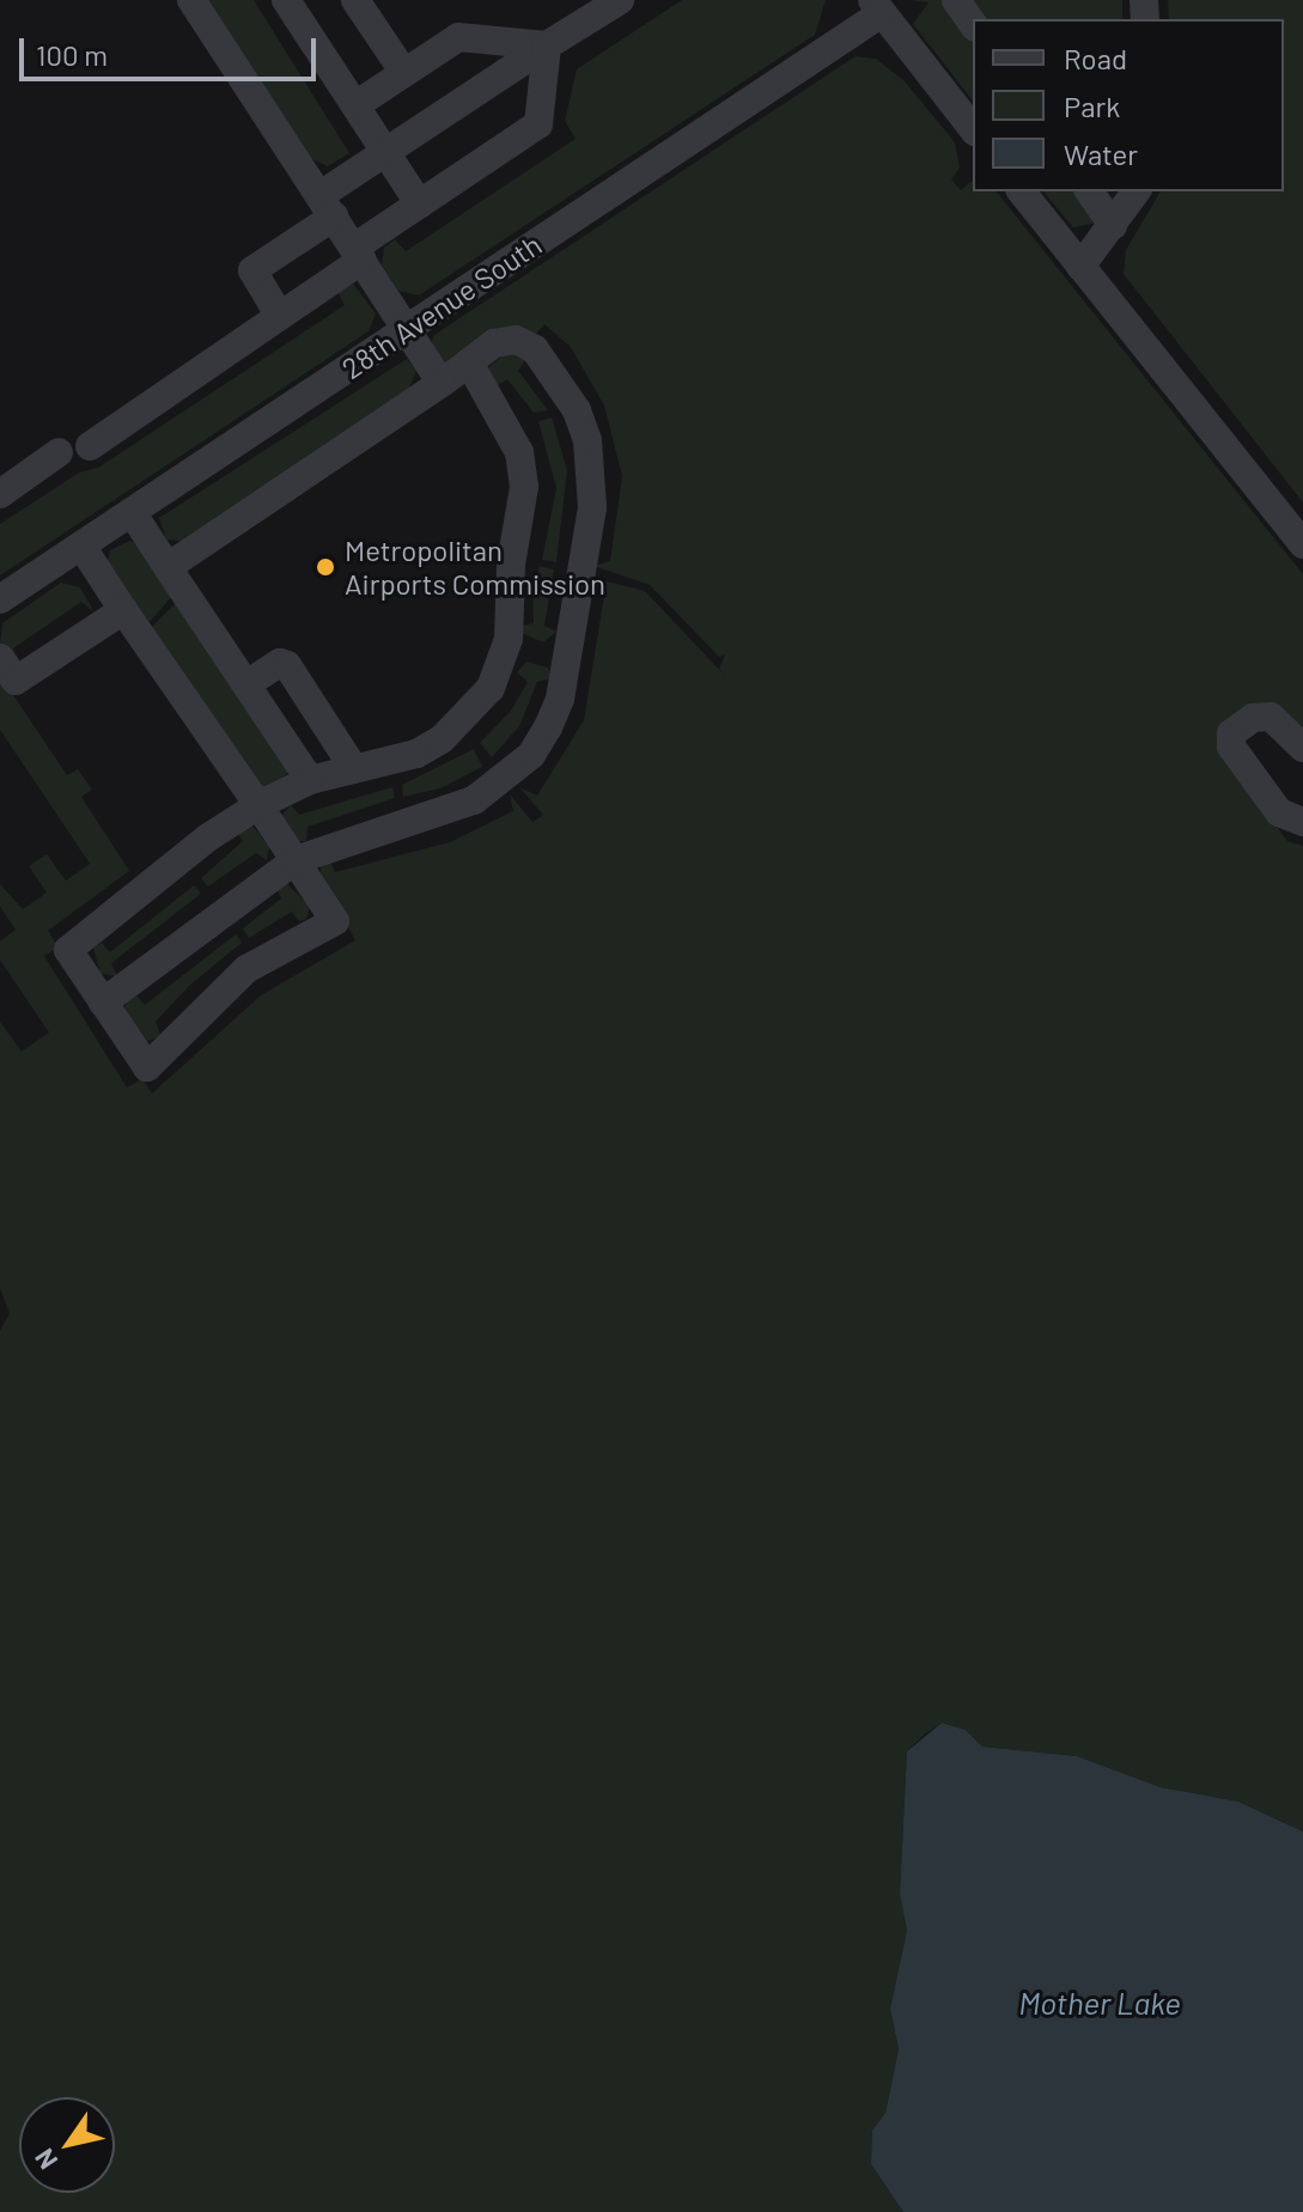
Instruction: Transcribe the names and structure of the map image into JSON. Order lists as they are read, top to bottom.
{
  "streets": {
    "street": ["28th Avenue South"]
  },
  "water": ["Mother Lake"],
  "places": ["Metropolitan Airports Commission"],
  "legend": ["Road", "Park", "Water"],
  "scale_bar": "100 m",
  "north": "bottom left"
}
